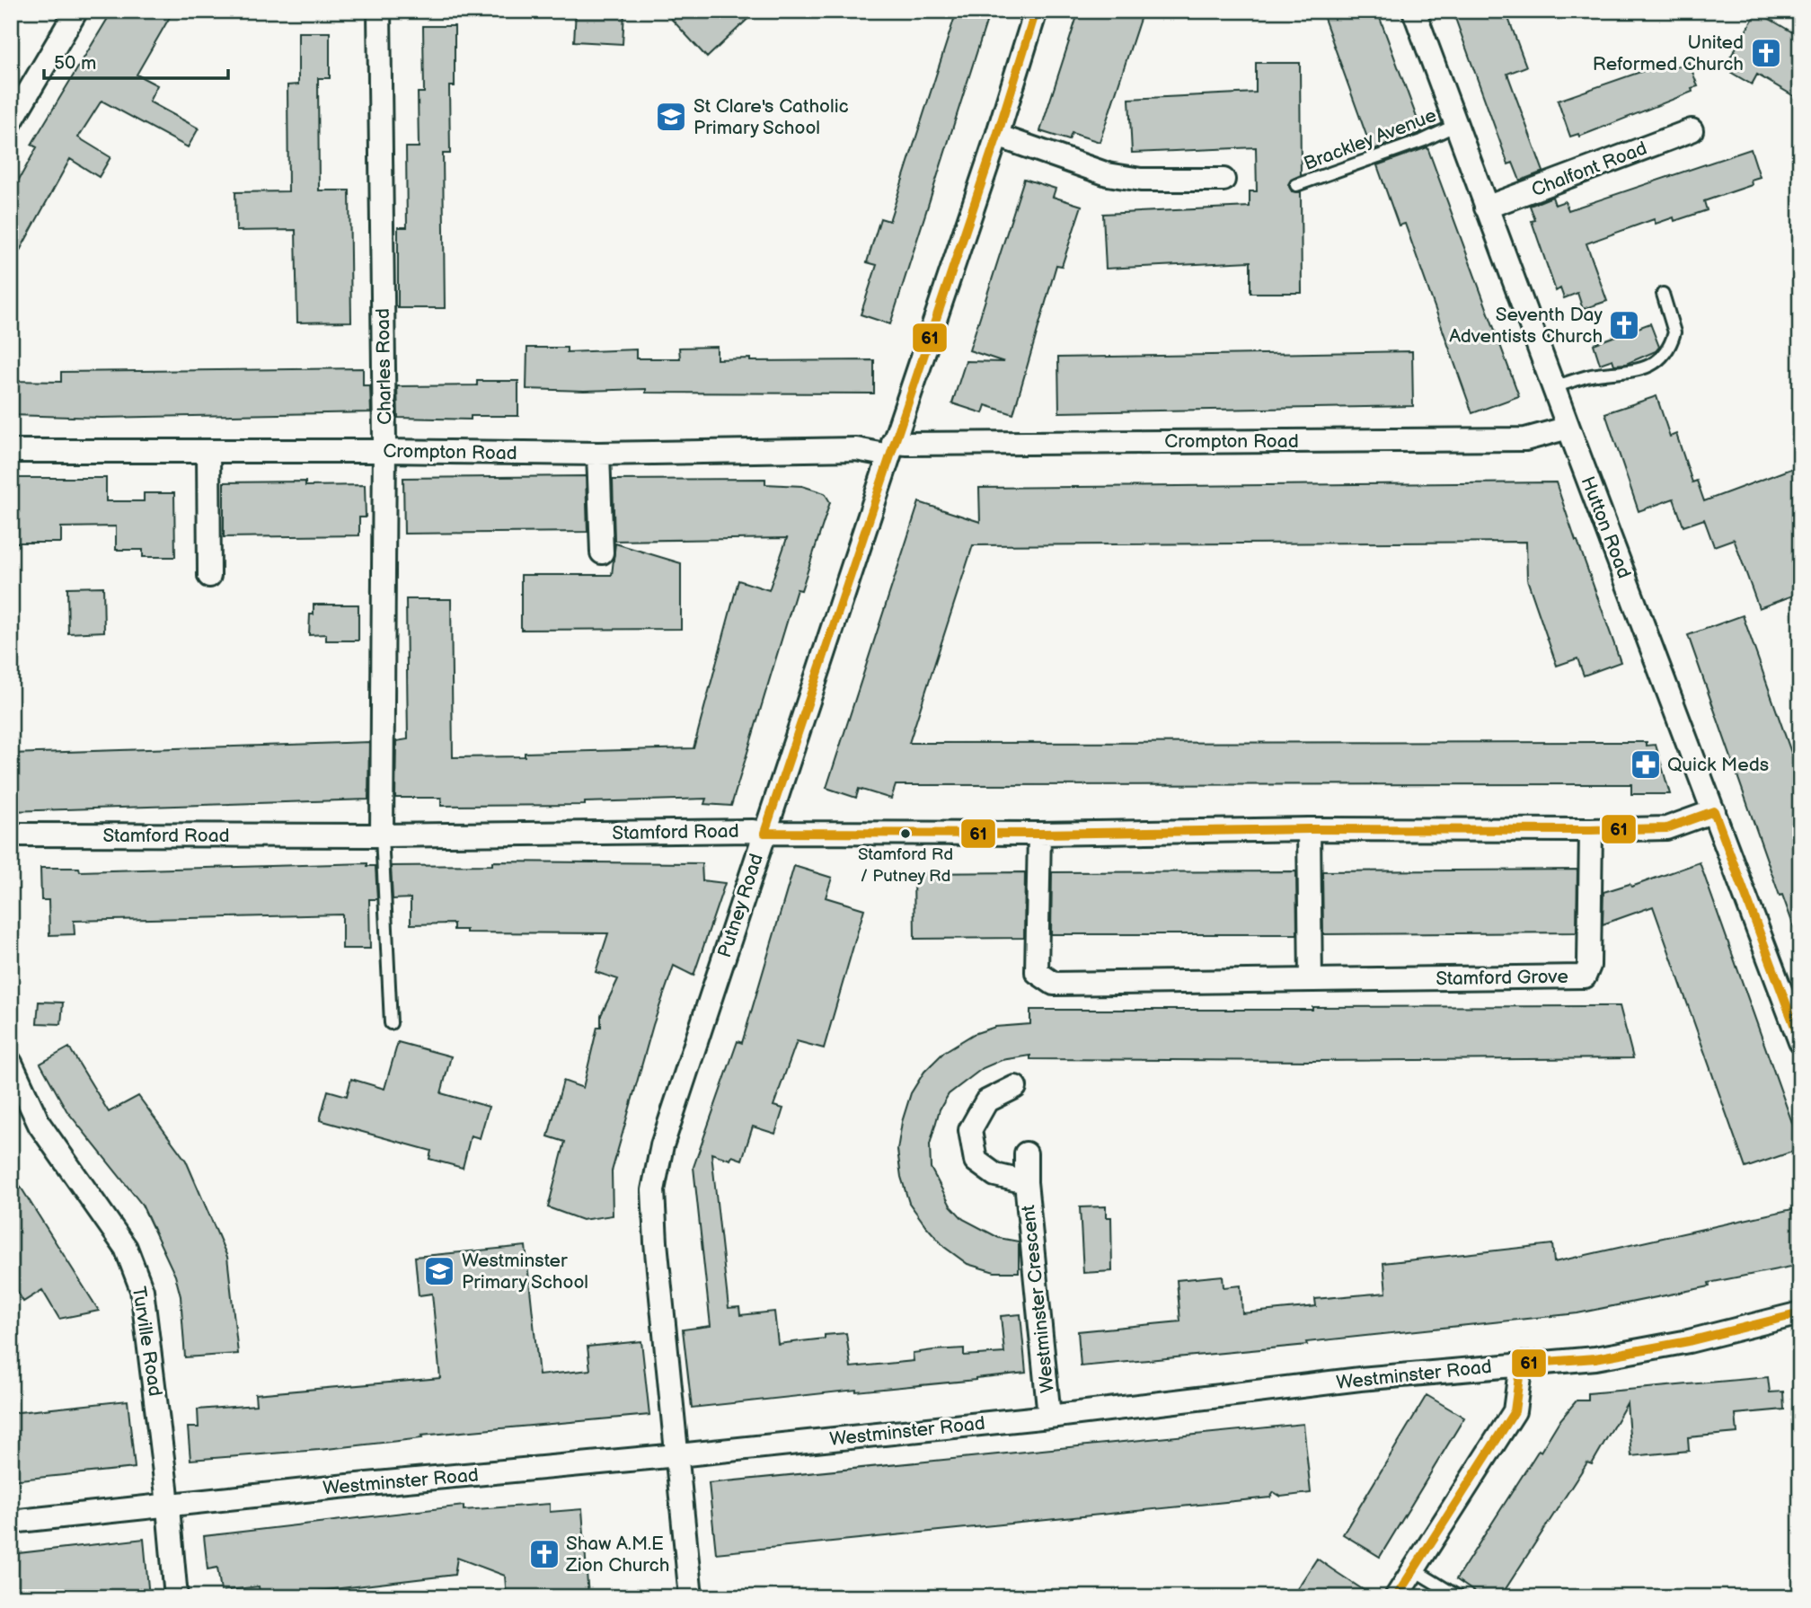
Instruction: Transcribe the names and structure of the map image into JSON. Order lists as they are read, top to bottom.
{
  "streets": {
    "street": [
      "Chalfont Road",
      "Charles Road",
      "Crompton Road",
      "Hutton Road",
      "Stamford Road",
      "Putney Road",
      "Stamford Grove",
      "Westminster Crescent",
      "Turville Road",
      "Westminster Road"
    ],
    "lane": ["Brackley Avenue"]
  },
  "crossings": [
    ["Brackley Avenue", "Hutton Road"],
    ["Chalfont Road", "Hutton Road"],
    ["Charles Road", "Crompton Road"],
    ["Charles Road", "Stamford Road"],
    ["Crompton Road", "Hutton Road"],
    ["Crompton Road", "Putney Road"],
    ["Hutton Road", "Stamford Road"],
    ["Stamford Road", "Putney Road"],
    ["Stamford Road", "Stamford Grove"],
    ["Putney Road", "Westminster Road"],
    ["Westminster Crescent", "Westminster Road"],
    ["Turville Road", "Westminster Road"]
  ],
  "places": {
    "church": ["United Reformed Church", "Seventh Day Adventists Church", "Shaw A.M.E Zion Church"],
    "school or university": ["St Clare's Catholic Primary School", "Westminster Primary School"],
    "pharmacy": ["Quick Meds"],
    "other": ["Stamford Rd / Putney Rd"]
  },
  "lines": ["transit line 61"],
  "scale_bar": "50 m"
}
